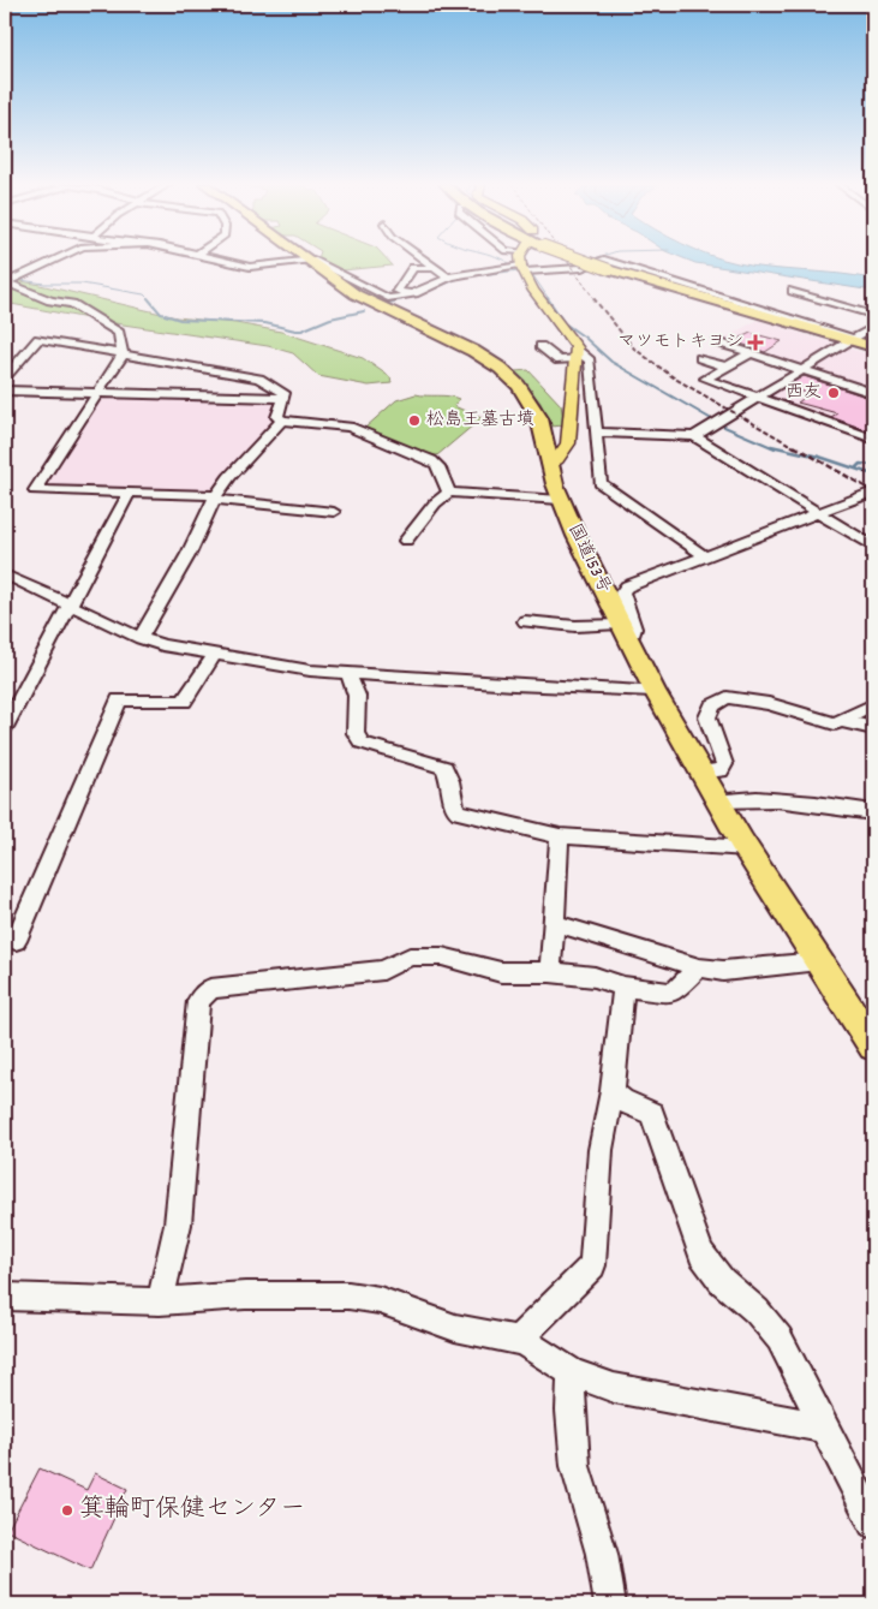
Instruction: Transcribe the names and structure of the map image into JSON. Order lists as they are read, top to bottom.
{
  "streets": {
    "highway": ["国道153号"]
  },
  "places": {
    "health": ["マツモトキヨシ"],
    "other": ["西友", "松島王墓古墳", "箕輪町保健センター"]
  }
}
